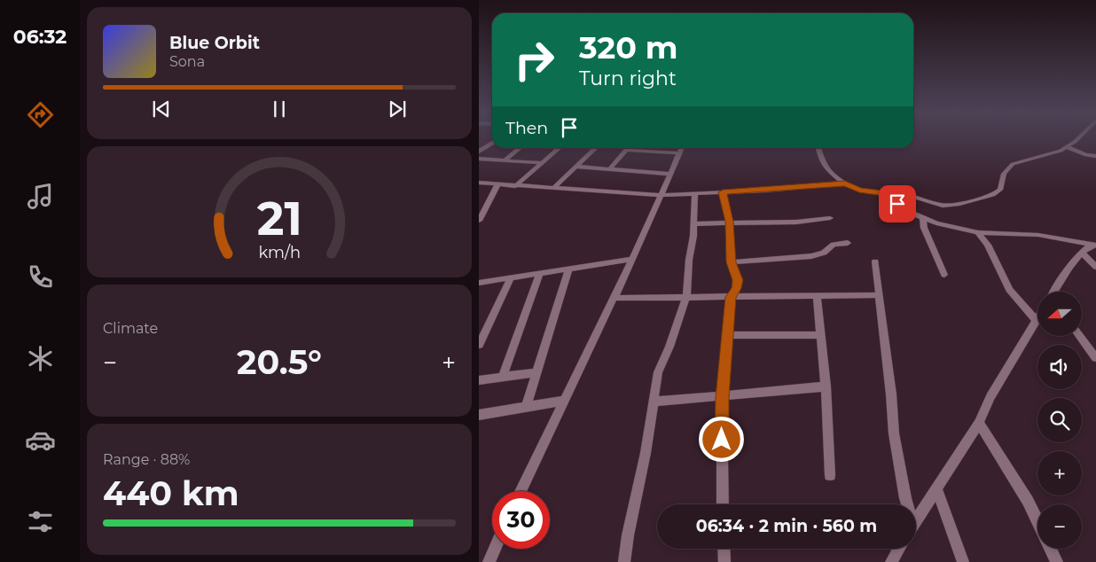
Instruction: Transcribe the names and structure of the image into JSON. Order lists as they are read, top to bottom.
{
  "north": "left",
  "page": {
    "tabs": "06:32",
    "turn": ["320 m", "Turn right"],
    "song": ["Blue Orbit", "Sona"],
    "then": "Then",
    "tile": [
      "Climate",
      ["Range · 88%", "440 km"]
    ],
    "map_buttons": ["+", "−"],
    "heat": ["−", "20.5°", "+"],
    "limit": "30",
    "trip": "06:34 · 2 min · 560 m",
    "gauge": ["21", "km/h"]
  }
}
